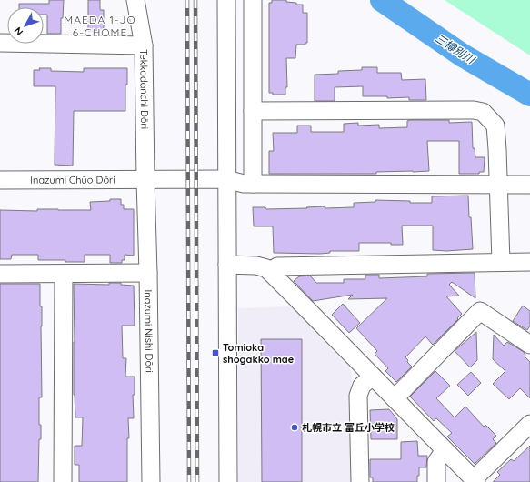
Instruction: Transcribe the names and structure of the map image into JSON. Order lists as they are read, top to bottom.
{
  "streets": {
    "street": ["Tekkodanchi Dōri", "Inazumi Chūo Dōri", "Inazumi Nishi Dōri"]
  },
  "crossings": [
    ["Tekkodanchi Dōri", "Inazumi Chūo Dōri"],
    ["Tekkodanchi Dōri", "Inazumi Nishi Dōri"],
    ["Inazumi Chūo Dōri", "Inazumi Nishi Dōri"]
  ],
  "districts": ["MAEDA 1-JO 6-CHOME"],
  "water": ["三樽別川"],
  "places": {
    "transit": ["Tomioka shogakko mae"],
    "other": ["札幌市立 富丘小学校"]
  },
  "north": "bottom left"
}
